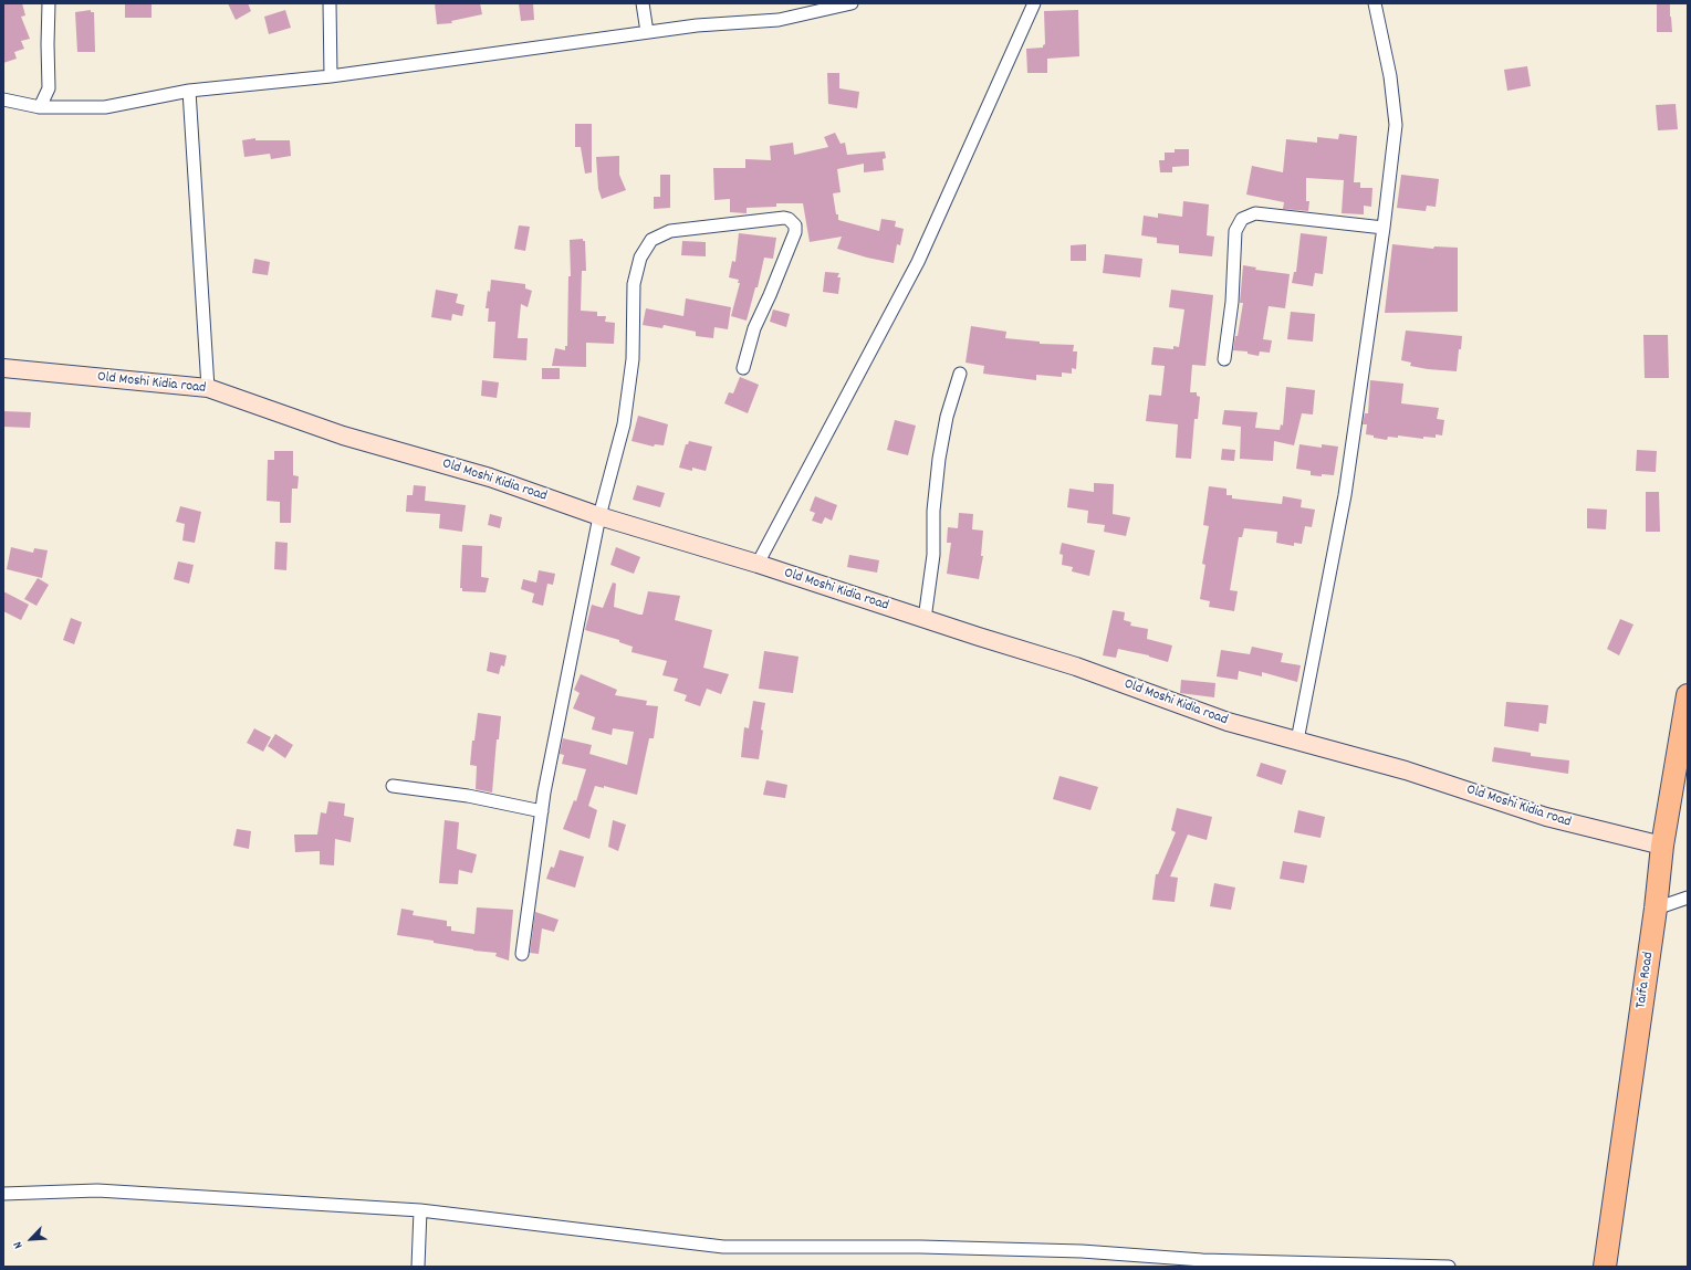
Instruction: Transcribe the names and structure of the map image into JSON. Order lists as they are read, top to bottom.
{
  "streets": {
    "highway": ["Taifa Road"],
    "street": ["Old Moshi Kidia road"]
  },
  "crossings": [
    ["Old Moshi Kidia road", "Taifa Road"]
  ],
  "north": "bottom left"
}
